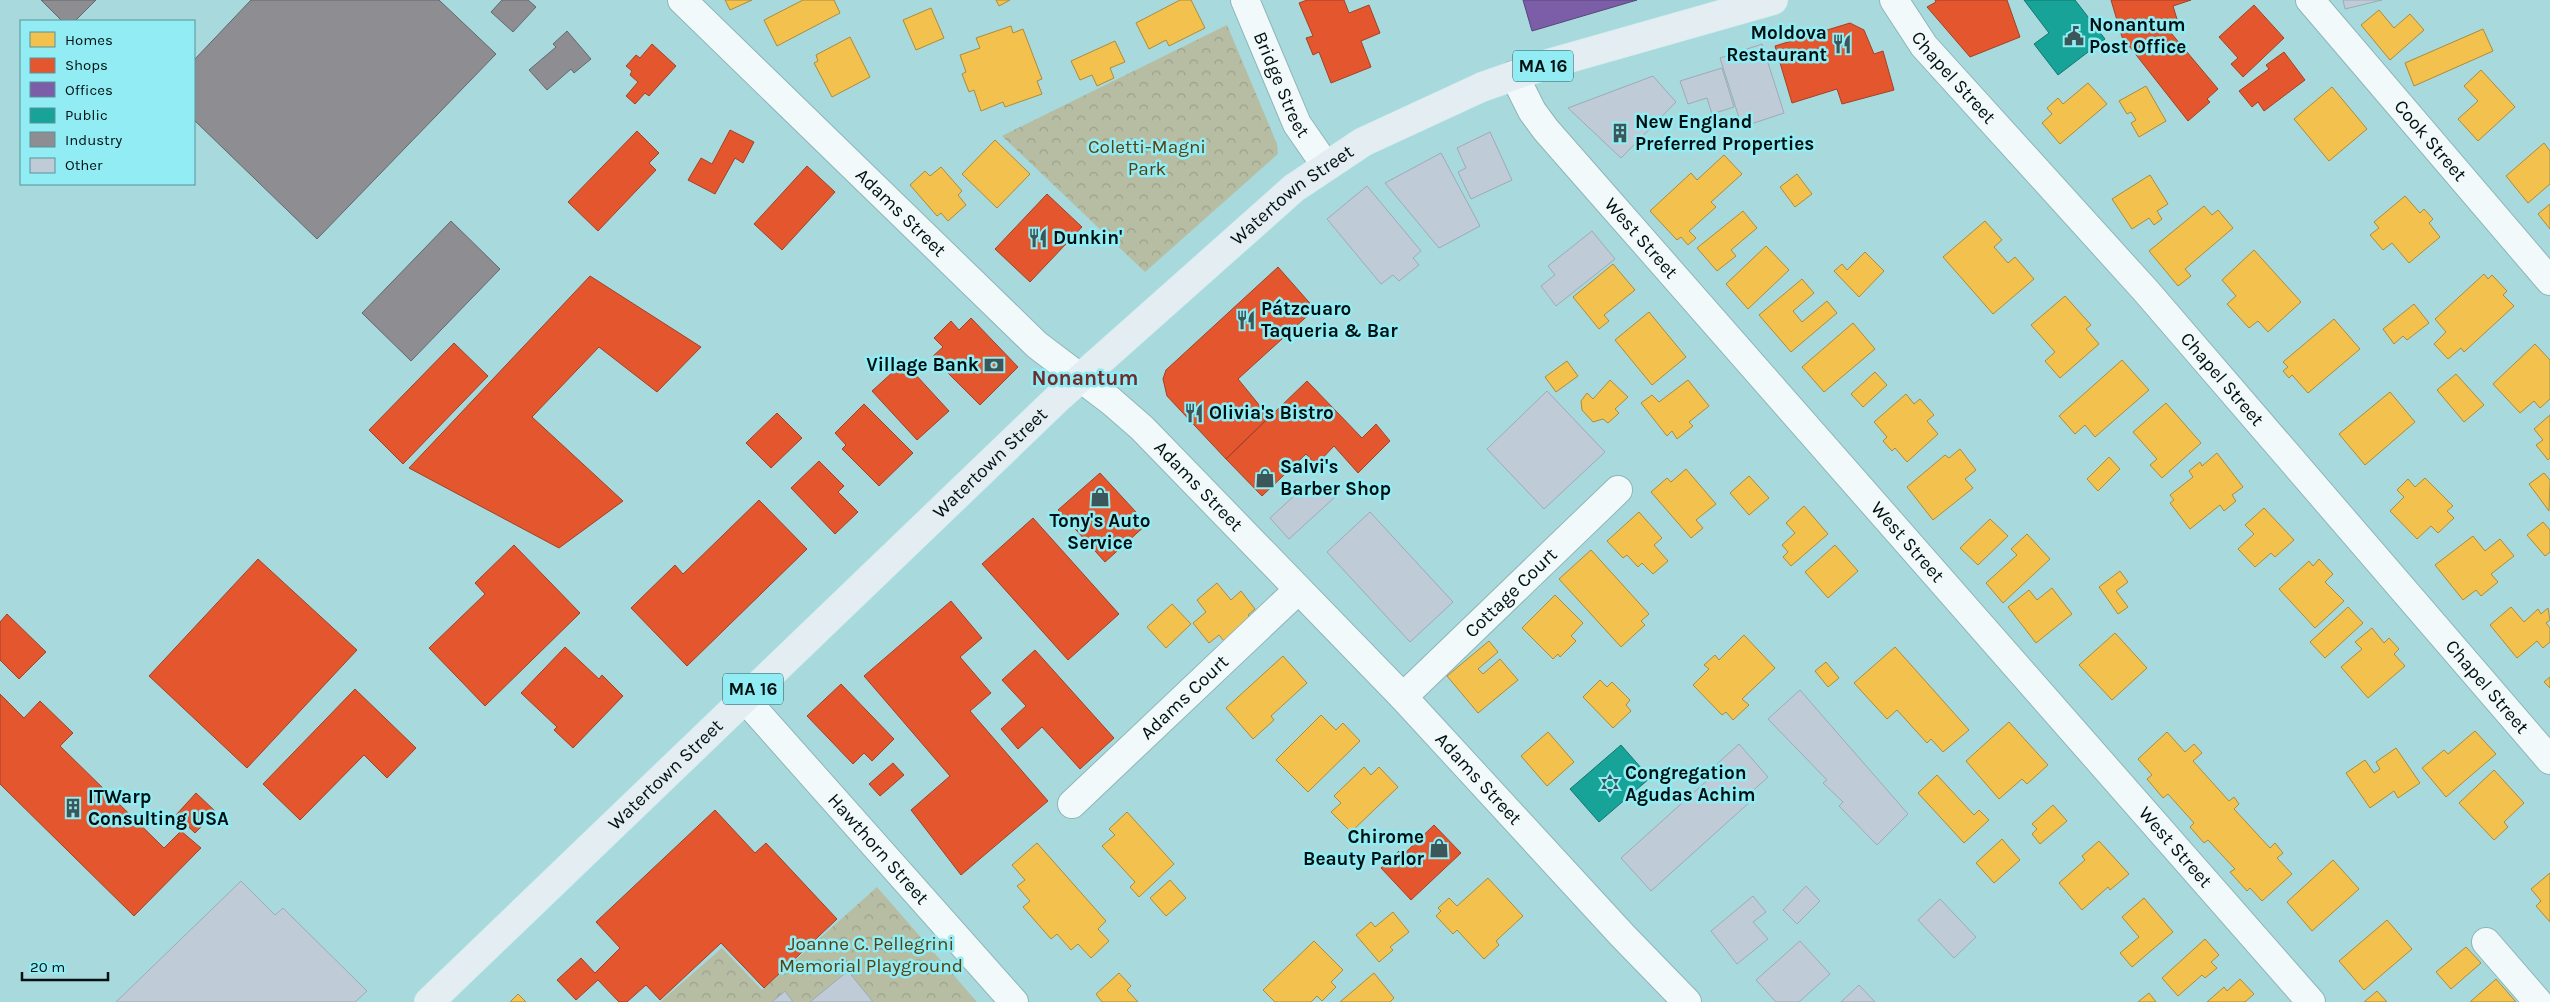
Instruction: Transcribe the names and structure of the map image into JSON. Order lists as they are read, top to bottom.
{
  "streets": {
    "main road": ["MA 16", "Watertown Street"],
    "street": [
      "Chapel Street",
      "Bridge Street",
      "Cook Street",
      "Adams Street",
      "West Street",
      "Cottage Court",
      "Adams Court",
      "Hawthorn Street"
    ]
  },
  "crossings": [
    ["Bridge Street", "Watertown Street"],
    ["Watertown Street", "Adams Street"],
    ["Watertown Street", "West Street"],
    ["Watertown Street", "Hawthorn Street"],
    ["Adams Street", "Cottage Court"],
    ["Adams Street", "Adams Court"]
  ],
  "districts": ["Nonantum"],
  "parks": ["Coletti-Magni Park", "Joanne C. Pellegrini Memorial Playground"],
  "places": {
    "public building": ["Nonantum Post Office"],
    "restaurant": [
      "Moldova Restaurant",
      "Dunkin'",
      "Pátzcuaro Taqueria & Bar",
      "Olivia's Bistro"
    ],
    "building": ["New England Preferred Properties", "ITWarp Consulting USA"],
    "bank": ["Village Bank"],
    "shop": ["Salvi's Barber Shop", "Tony's Auto Service", "Chirome Beauty Parlor"],
    "synagogue": ["Congregation Agudas Achim"]
  },
  "legend": [
    "Homes",
    "Shops",
    "Offices",
    "Public",
    "Industry",
    "Other"
  ],
  "scale_bar": "20 m"
}
